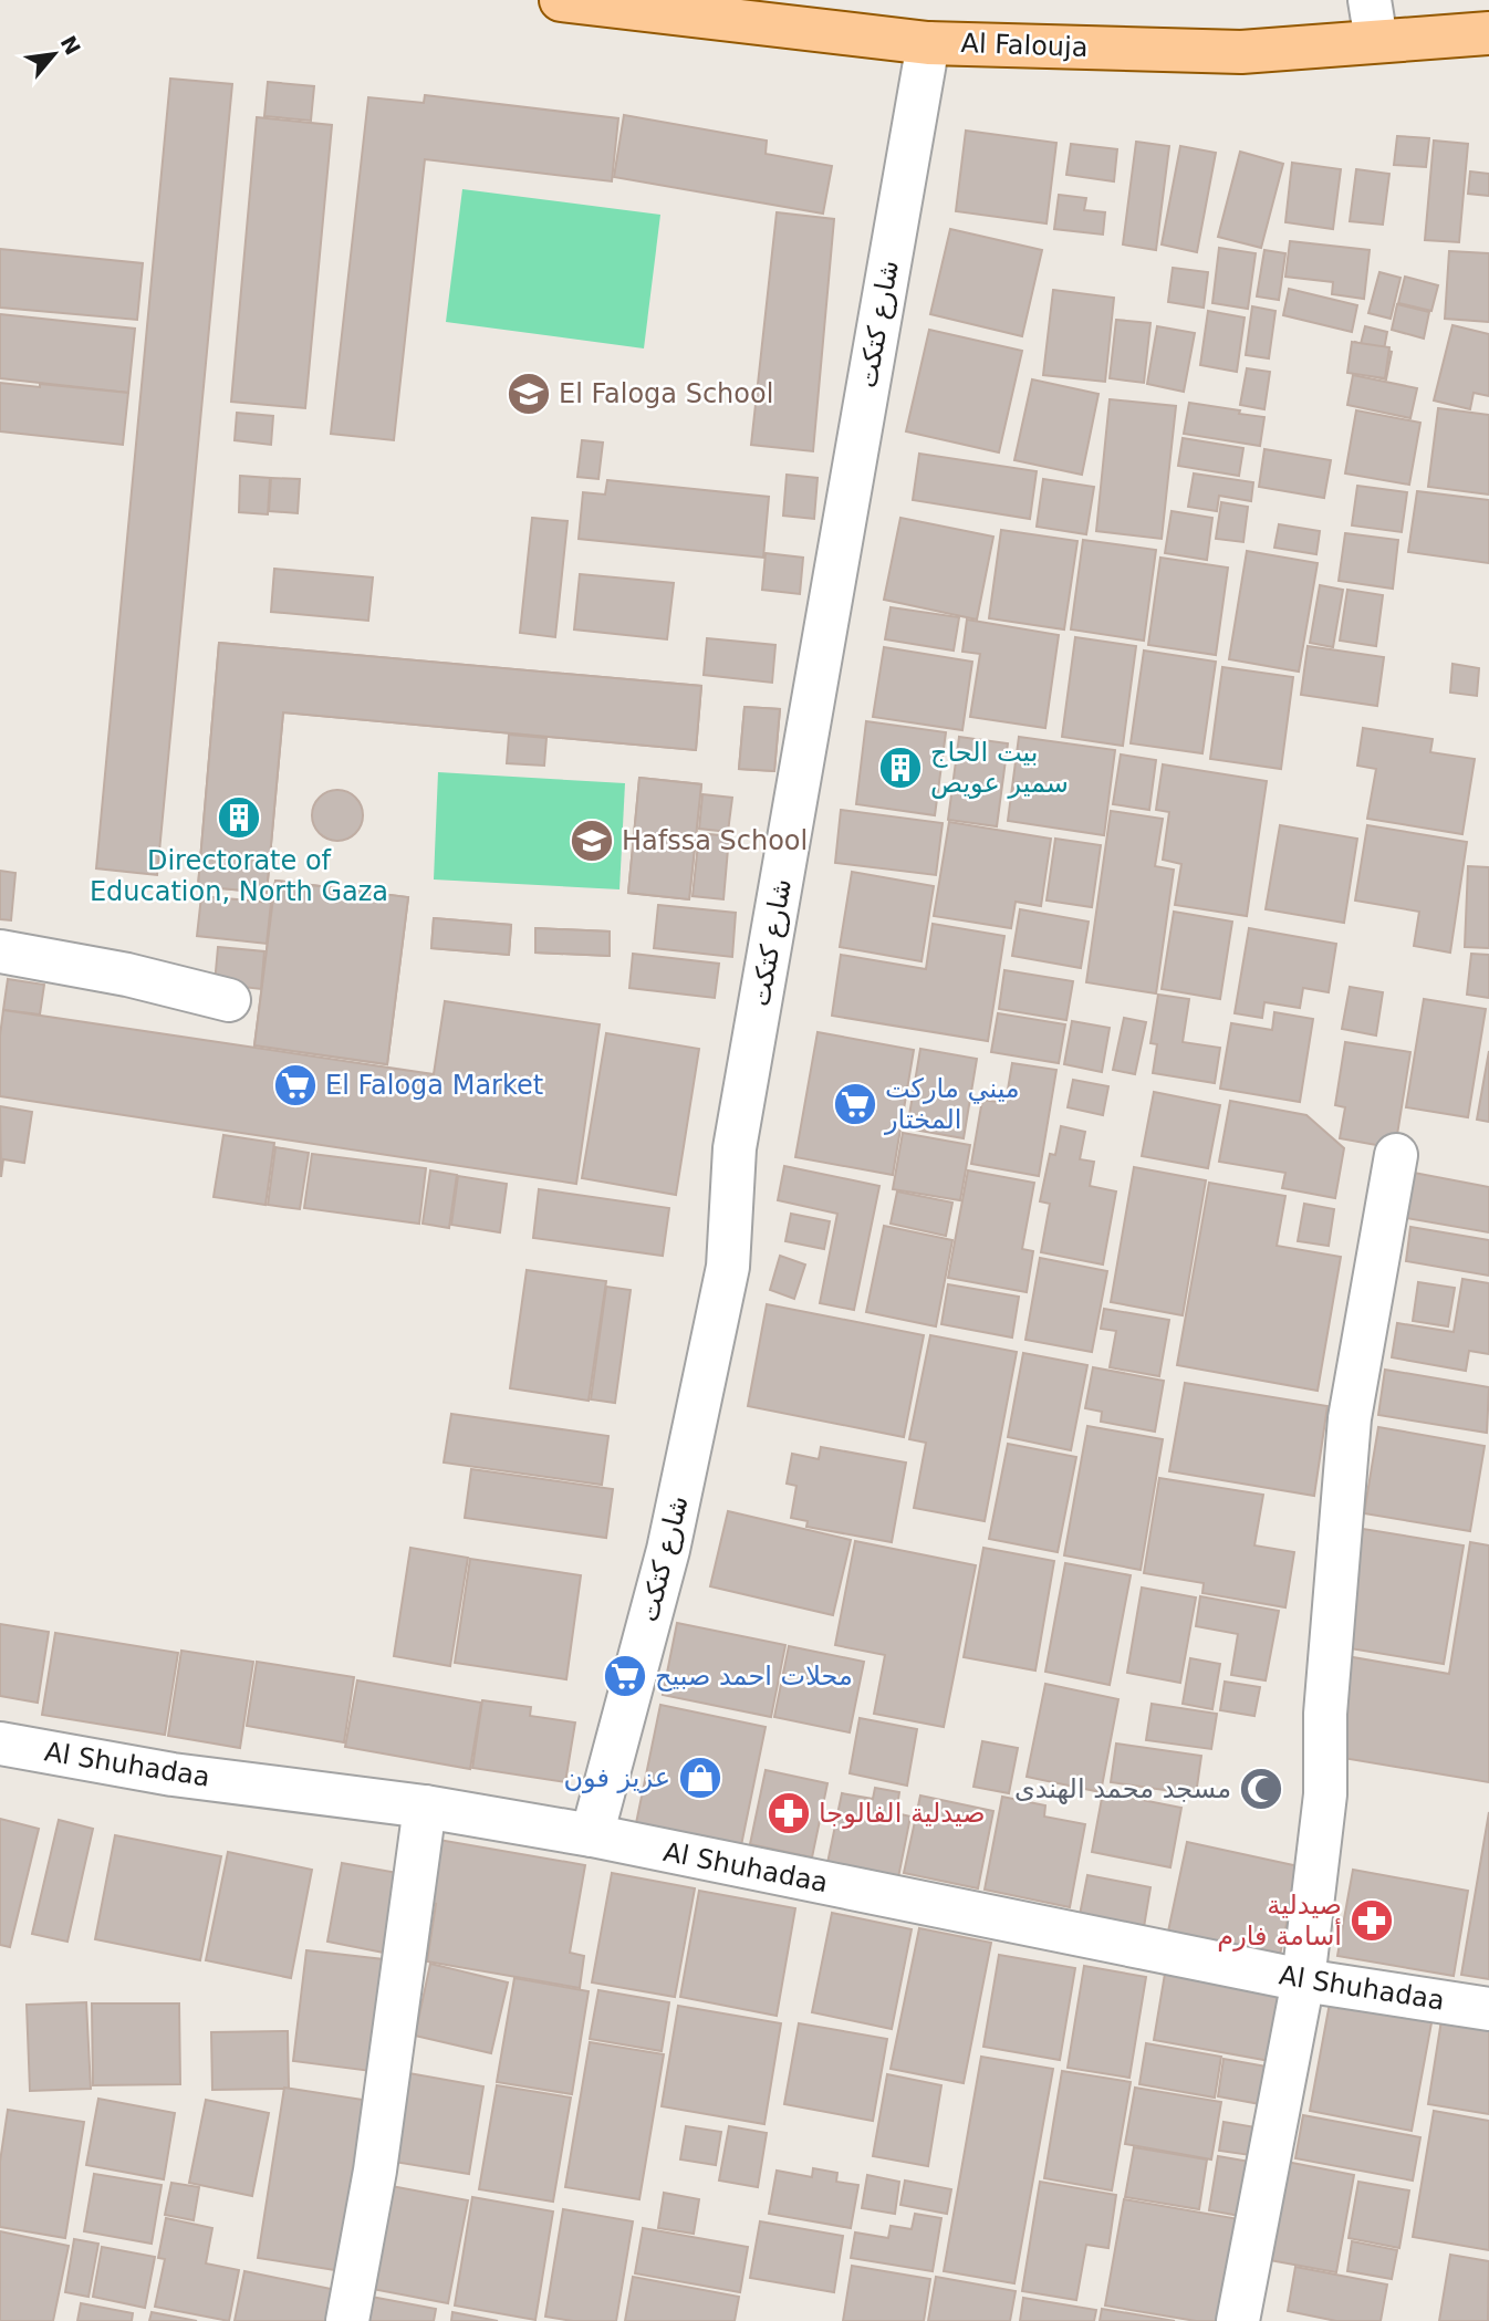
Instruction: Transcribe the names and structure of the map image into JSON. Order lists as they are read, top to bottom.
{
  "streets": {
    "main road": ["Al Falouja"],
    "street": ["شارع كتكت", "Al Shuhadaa"]
  },
  "crossings": [
    ["Al Falouja", "شارع كتكت"],
    ["شارع كتكت", "Al Shuhadaa"]
  ],
  "places": {
    "school or university": ["El Faloga School", "Hafssa School"],
    "building": ["بيت الحاج سمير عويص", "Directorate of Education, North Gaza"],
    "supermarket": ["El Faloga Market", "ميني ماركت المختار", "محلات احمد صبيح"],
    "shop": ["عزيز فون"],
    "mosque": ["مسجد محمد الهندى"],
    "pharmacy": ["صيدلية الفالوجا", "صيدلية أسامة فارم"]
  },
  "north": "top right"
}
